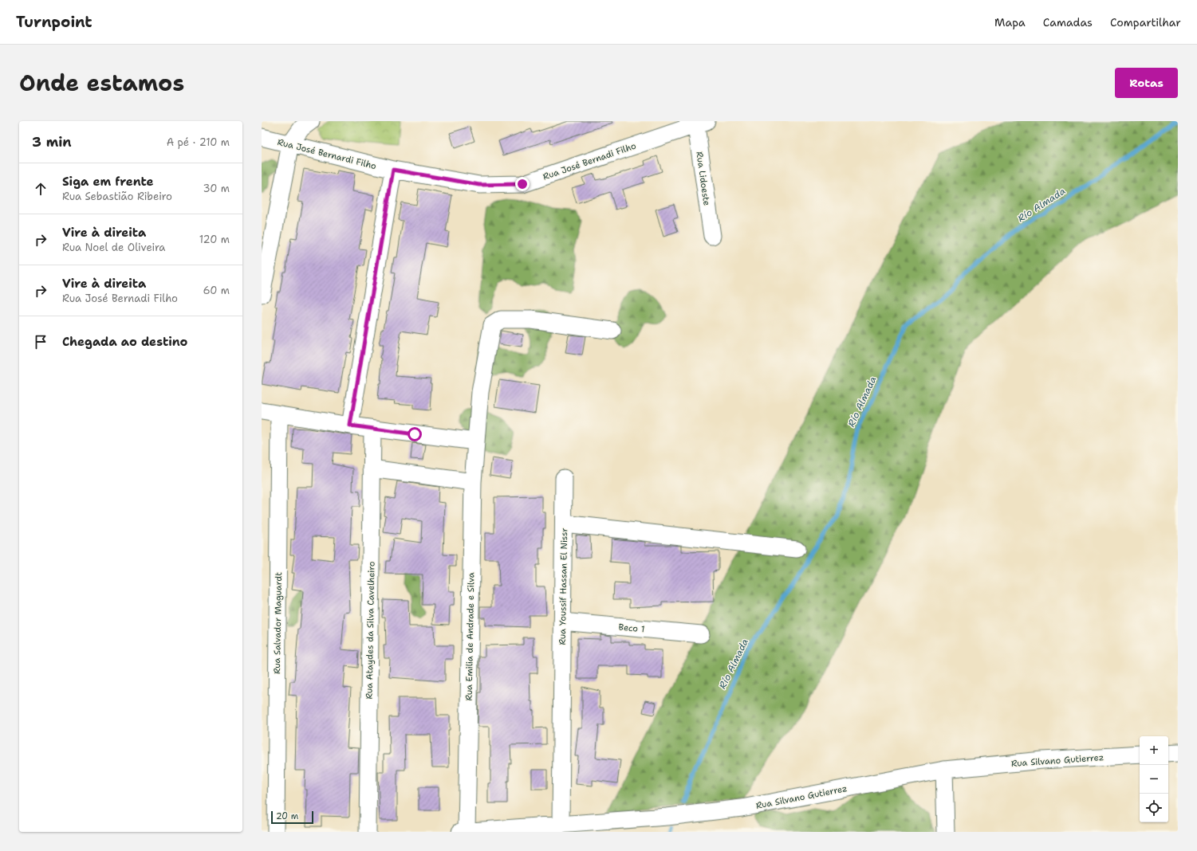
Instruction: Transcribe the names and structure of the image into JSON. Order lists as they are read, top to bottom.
{
  "streets": {
    "street": [
      "Rua José Bernardi Filho",
      "Rua José Bernadi Filho",
      "Rua Lidoeste",
      "Rua Youssif Hassan El Nissr",
      "Rua Salvador Maguardt",
      "Beco 1",
      "Rua Ataydes da Silva Cavelheiro",
      "Rua Emilia de Andrade e Silva",
      "Rua Silvano Gutierrez"
    ]
  },
  "crossings": [
    ["Rua José Bernardi Filho", "Rua José Bernadi Filho"],
    ["Rua José Bernadi Filho", "Rua Lidoeste"],
    ["Rua Youssif Hassan El Nissr", "Beco 1"],
    ["Rua Youssif Hassan El Nissr", "Rua Silvano Gutierrez"],
    ["Rua Emilia de Andrade e Silva", "Rua Silvano Gutierrez"]
  ],
  "water": ["Río Almada"],
  "scale_bar": "20 m",
  "page": {
    "header": "Turnpoint",
    "nav": ["Mapa", "Camadas", "Compartilhar"],
    "title": "Onde estamos",
    "buttons": "Rotas",
    "heading": ["3 min", "A pé · 210 m"],
    "list": [
      ["Siga em frente", "Rua Sebastião Ribeiro", "30 m"],
      ["Vire à direita", "Rua Noel de Oliveira", "120 m"],
      ["Vire à direita", "Rua José Bernadi Filho", "60 m"],
      "Chegada ao destino"
    ],
    "map_buttons": ["+", "−"],
    "scale": "20 m"
  }
}
